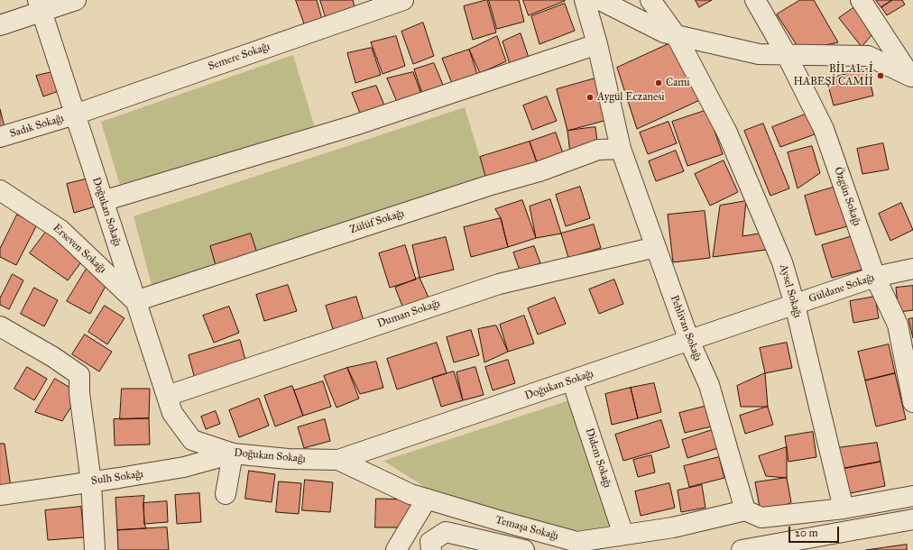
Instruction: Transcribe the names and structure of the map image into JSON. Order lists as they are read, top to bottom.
{
  "streets": {
    "street": [
      "Semere Sokağı",
      "Sadık Sokağı",
      "Özgün Sokağı",
      "Doğukan Sokağı",
      "Zülüf Sokağı",
      "Erseven Sokağı",
      "Güldane Sokağı",
      "Aysel Sokağı",
      "Duman Sokağı",
      "Pehlivan Sokağı",
      "Didem Sokağı",
      "Sulh Sokağı",
      "Temaşa Sokağı"
    ]
  },
  "crossings": [
    ["Semere Sokağı", "Sadık Sokağı"],
    ["Semere Sokağı", "Doğukan Sokağı"],
    ["Sadık Sokağı", "Doğukan Sokağı"],
    ["Özgün Sokağı", "Güldane Sokağı"],
    ["Doğukan Sokağı", "Zülüf Sokağı"],
    ["Doğukan Sokağı", "Erseven Sokağı"],
    ["Doğukan Sokağı", "Güldane Sokağı"],
    ["Doğukan Sokağı", "Duman Sokağı"],
    ["Doğukan Sokağı", "Pehlivan Sokağı"],
    ["Doğukan Sokağı", "Didem Sokağı"],
    ["Doğukan Sokağı", "Sulh Sokağı"],
    ["Doğukan Sokağı", "Temaşa Sokağı"],
    ["Zülüf Sokağı", "Erseven Sokağı"],
    ["Zülüf Sokağı", "Pehlivan Sokağı"],
    ["Güldane Sokağı", "Aysel Sokağı"],
    ["Güldane Sokağı", "Pehlivan Sokağı"],
    ["Duman Sokağı", "Pehlivan Sokağı"],
    ["Pehlivan Sokağı", "Temaşa Sokağı"],
    ["Didem Sokağı", "Temaşa Sokağı"]
  ],
  "places": ["BİLAL-İ HABEŞİ CAMİİ", "Cami", "Aygül Eczanesi"],
  "scale_bar": "20 m"
}
